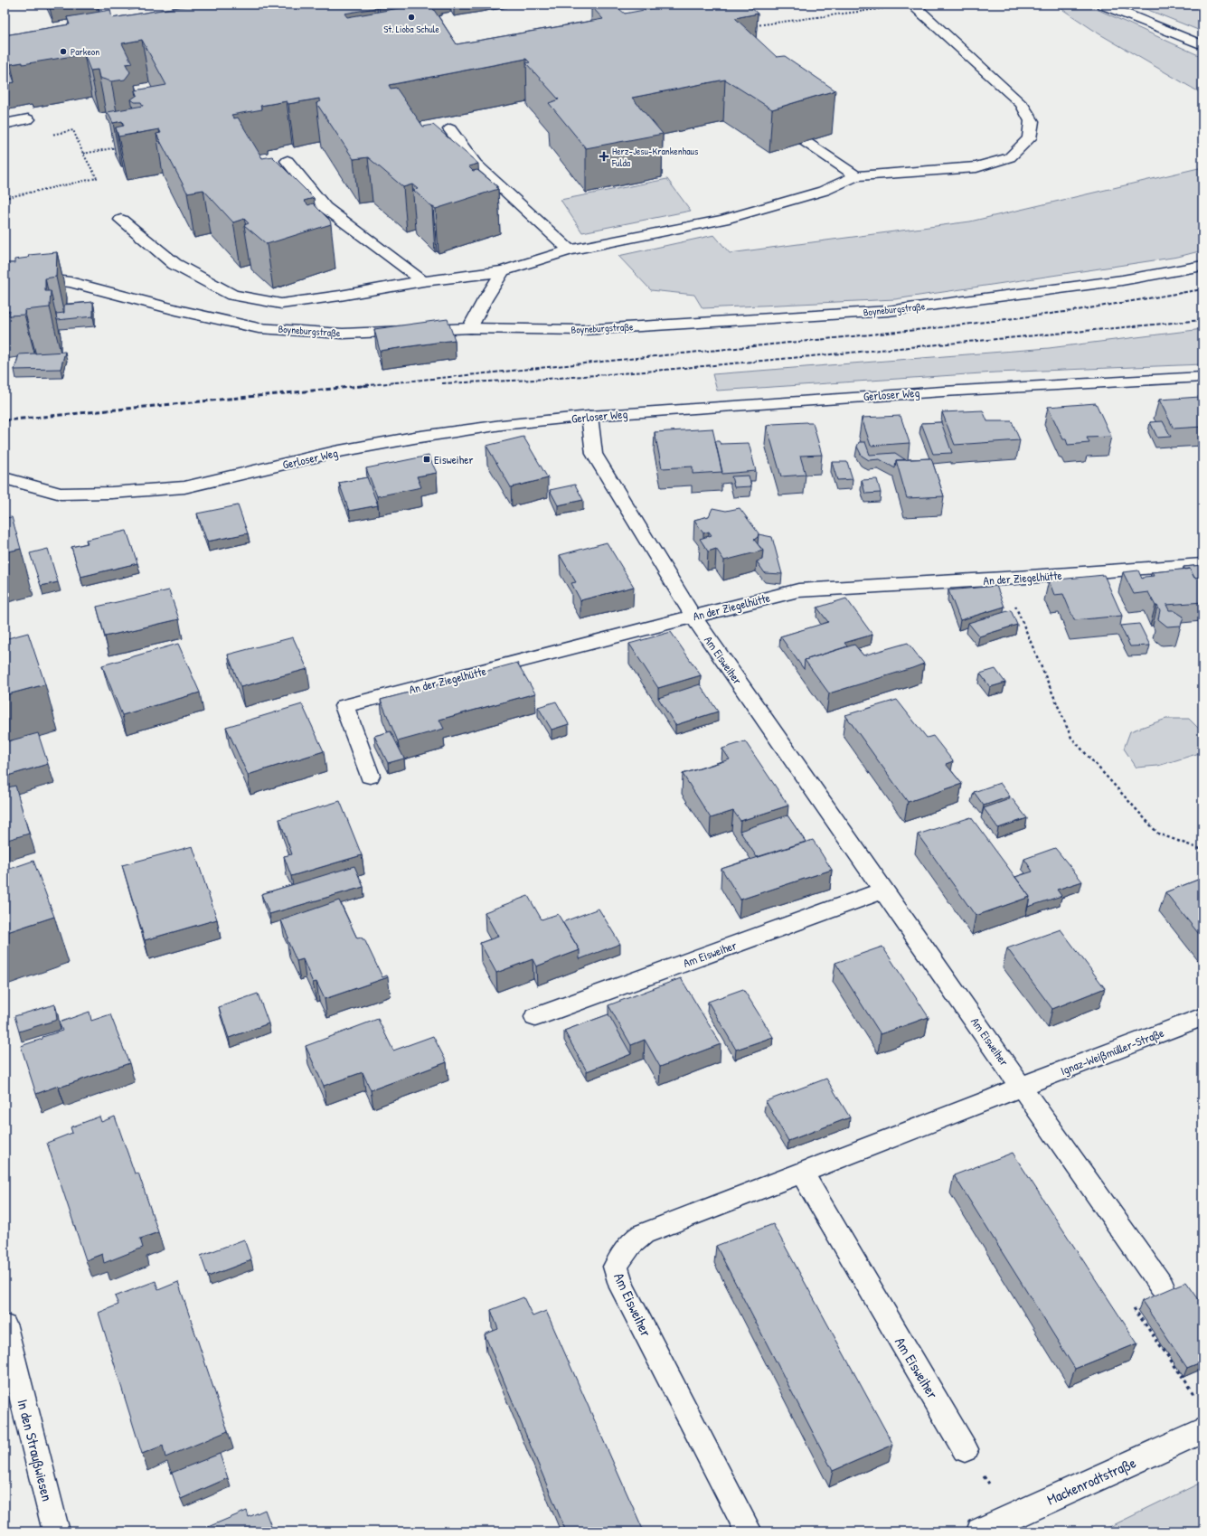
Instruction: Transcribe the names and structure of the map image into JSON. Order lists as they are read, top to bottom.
{
  "streets": {
    "street": [
      "Boyneburgstraße",
      "Gerloser Weg",
      "An der Ziegelhütte",
      "Am Eisweiher",
      "Ignaz-Weißmüller-Straße",
      "In den Straußwiesen",
      "Mackenrodtstraße"
    ]
  },
  "crossings": [
    ["Gerloser Weg", "Am Eisweiher"],
    ["An der Ziegelhütte", "Am Eisweiher"],
    ["Am Eisweiher", "Ignaz-Weißmüller-Straße"]
  ],
  "places": {
    "other": ["St. Lioba Schule", "Parkeon"],
    "health": ["Herz-Jesu-Krankenhaus Fulda"],
    "transit": ["Eisweiher"]
  }
}
